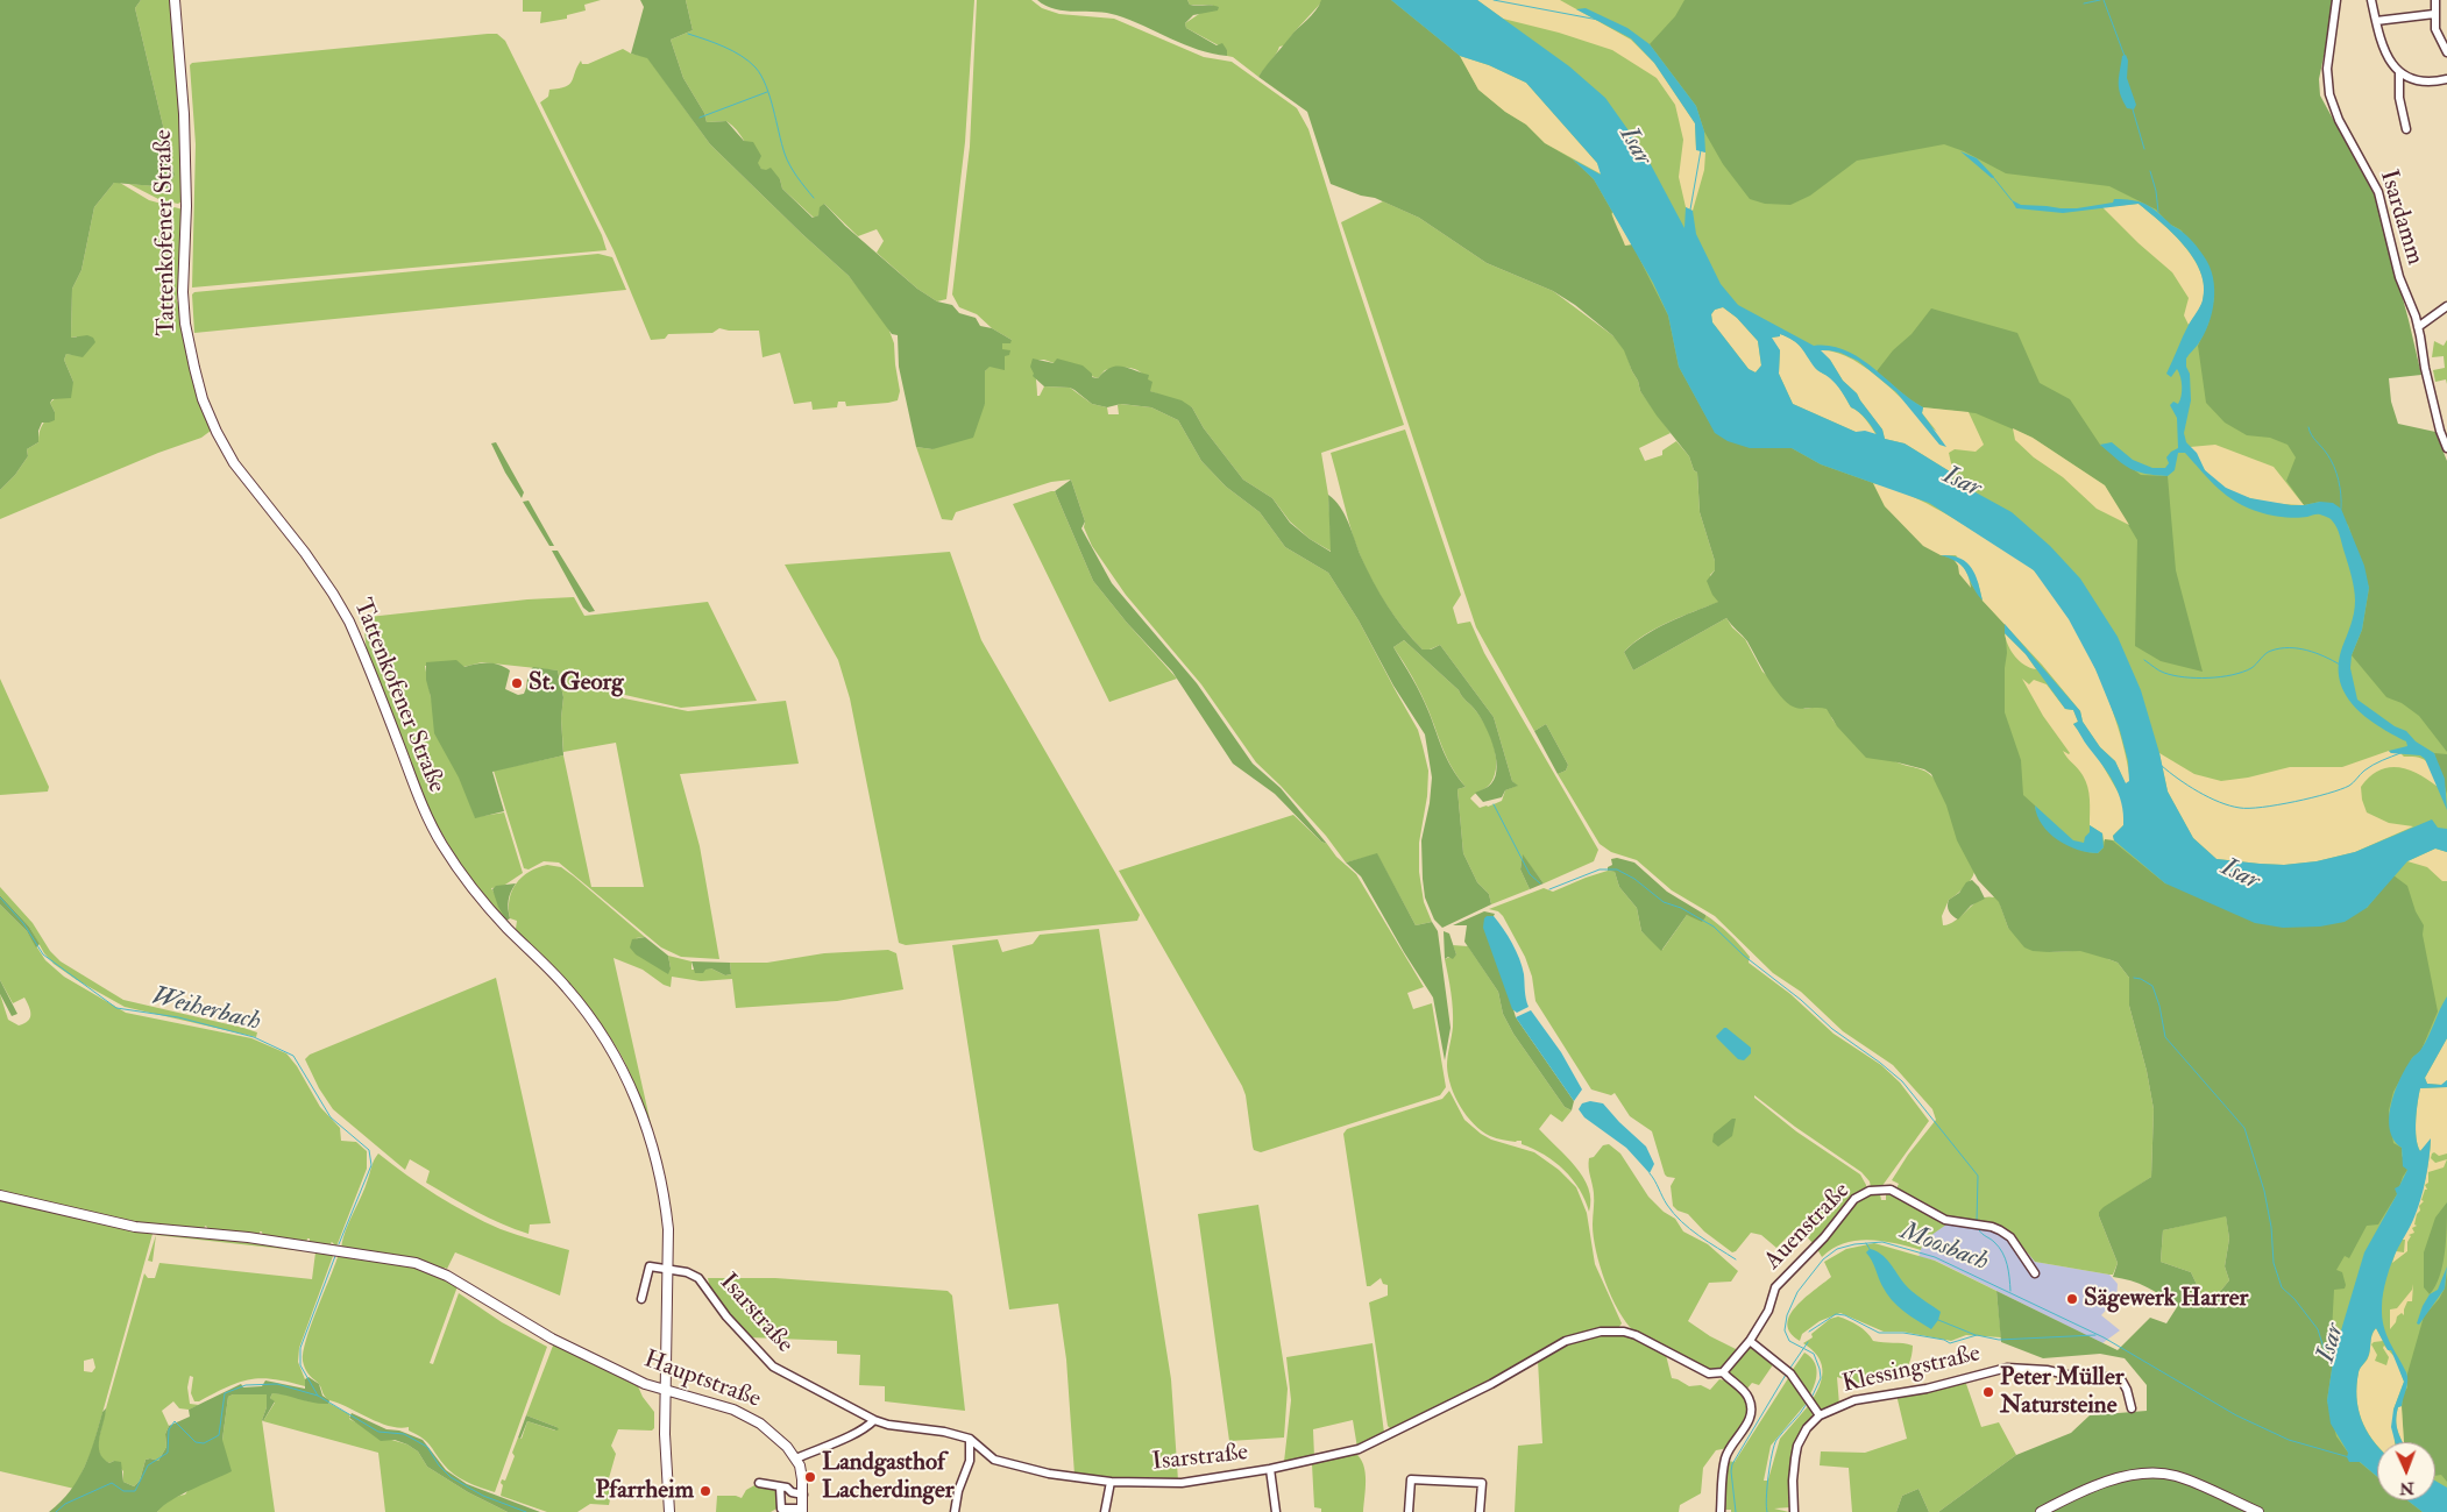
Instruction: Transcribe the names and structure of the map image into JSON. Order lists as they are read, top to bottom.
{
  "streets": {
    "main road": ["Tattenkofener Straße", "Hauptstraße"],
    "street": [
      "Isardamm",
      "Auenstraße",
      "Isarstraße",
      "Klessingstraße"
    ]
  },
  "crossings": [
    ["Tattenkofener Straße", "Isarstraße"],
    ["Tattenkofener Straße", "Hauptstraße"]
  ],
  "water": ["Isar", "Weiherbach", "Moosbach"],
  "places": [
    "St. Georg",
    "Sägewerk Harrer",
    "Peter Müller Natursteine",
    "Landgasthof Lacherdinger",
    "Pfarrheim"
  ],
  "north": "bottom"
}
